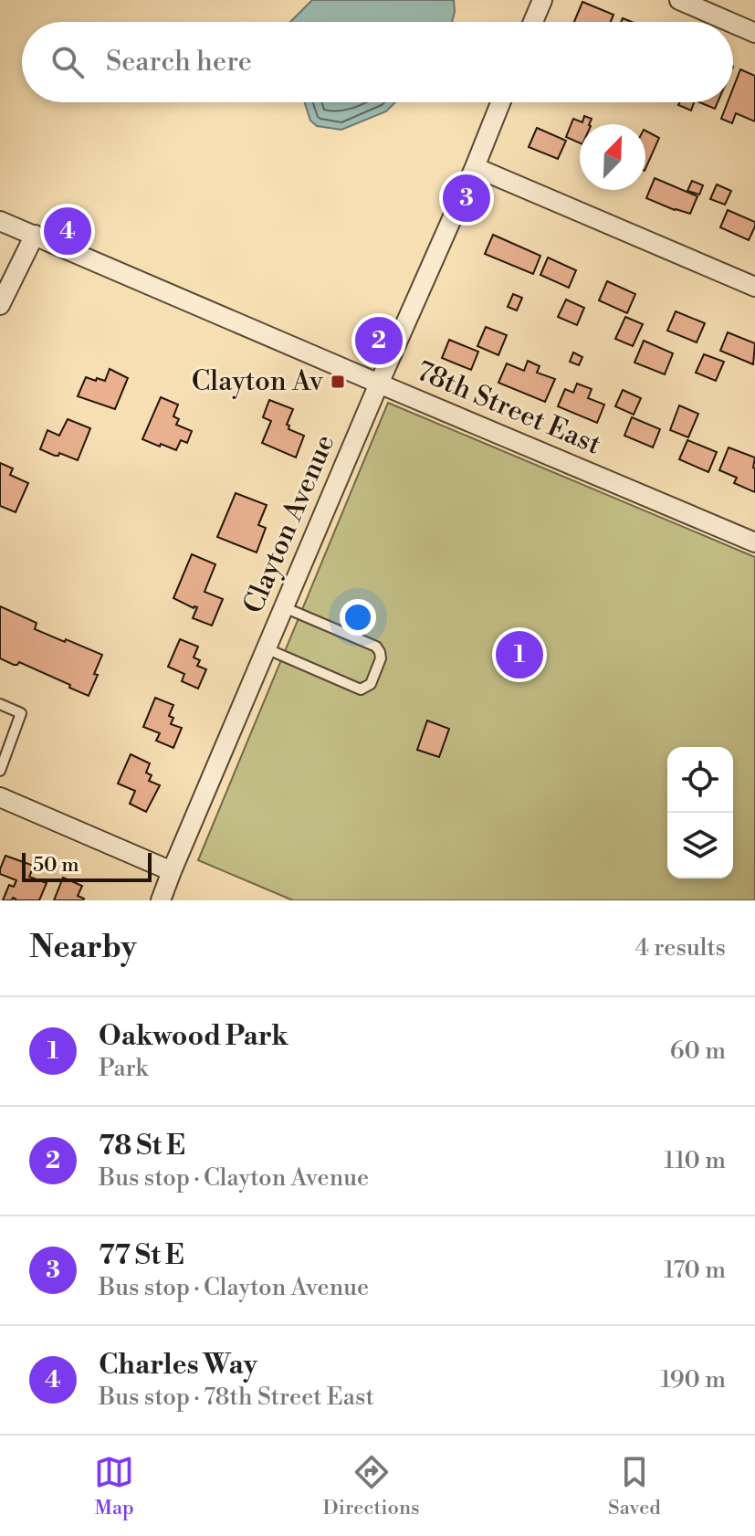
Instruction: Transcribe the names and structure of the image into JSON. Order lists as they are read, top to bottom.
{
  "streets": {
    "street": ["78th Street East", "Clayton Avenue"]
  },
  "crossings": [
    ["78th Street East", "Clayton Avenue"]
  ],
  "places": {
    "transit": ["Clayton Av"]
  },
  "scale_bar": "50 m",
  "north": "top right",
  "page": {
    "search": "Search here",
    "pins": [
      "3",
      "4",
      "2",
      "1"
    ],
    "scale": "50 m",
    "heading": ["Nearby", "4 results"],
    "list": [
      {
        "mark": "1",
        "name": "Oakwood Park",
        "note": "Park",
        "value": "60 m"
      },
      {
        "mark": "2",
        "name": "78 St E",
        "note": "Bus stop · Clayton Avenue",
        "value": "110 m"
      },
      {
        "mark": "3",
        "name": "77 St E",
        "note": "Bus stop · Clayton Avenue",
        "value": "170 m"
      },
      {
        "mark": "4",
        "name": "Charles Way",
        "note": "Bus stop · 78th Street East",
        "value": "190 m"
      }
    ],
    "nav": ["Map", "Directions", "Saved"]
  }
}
